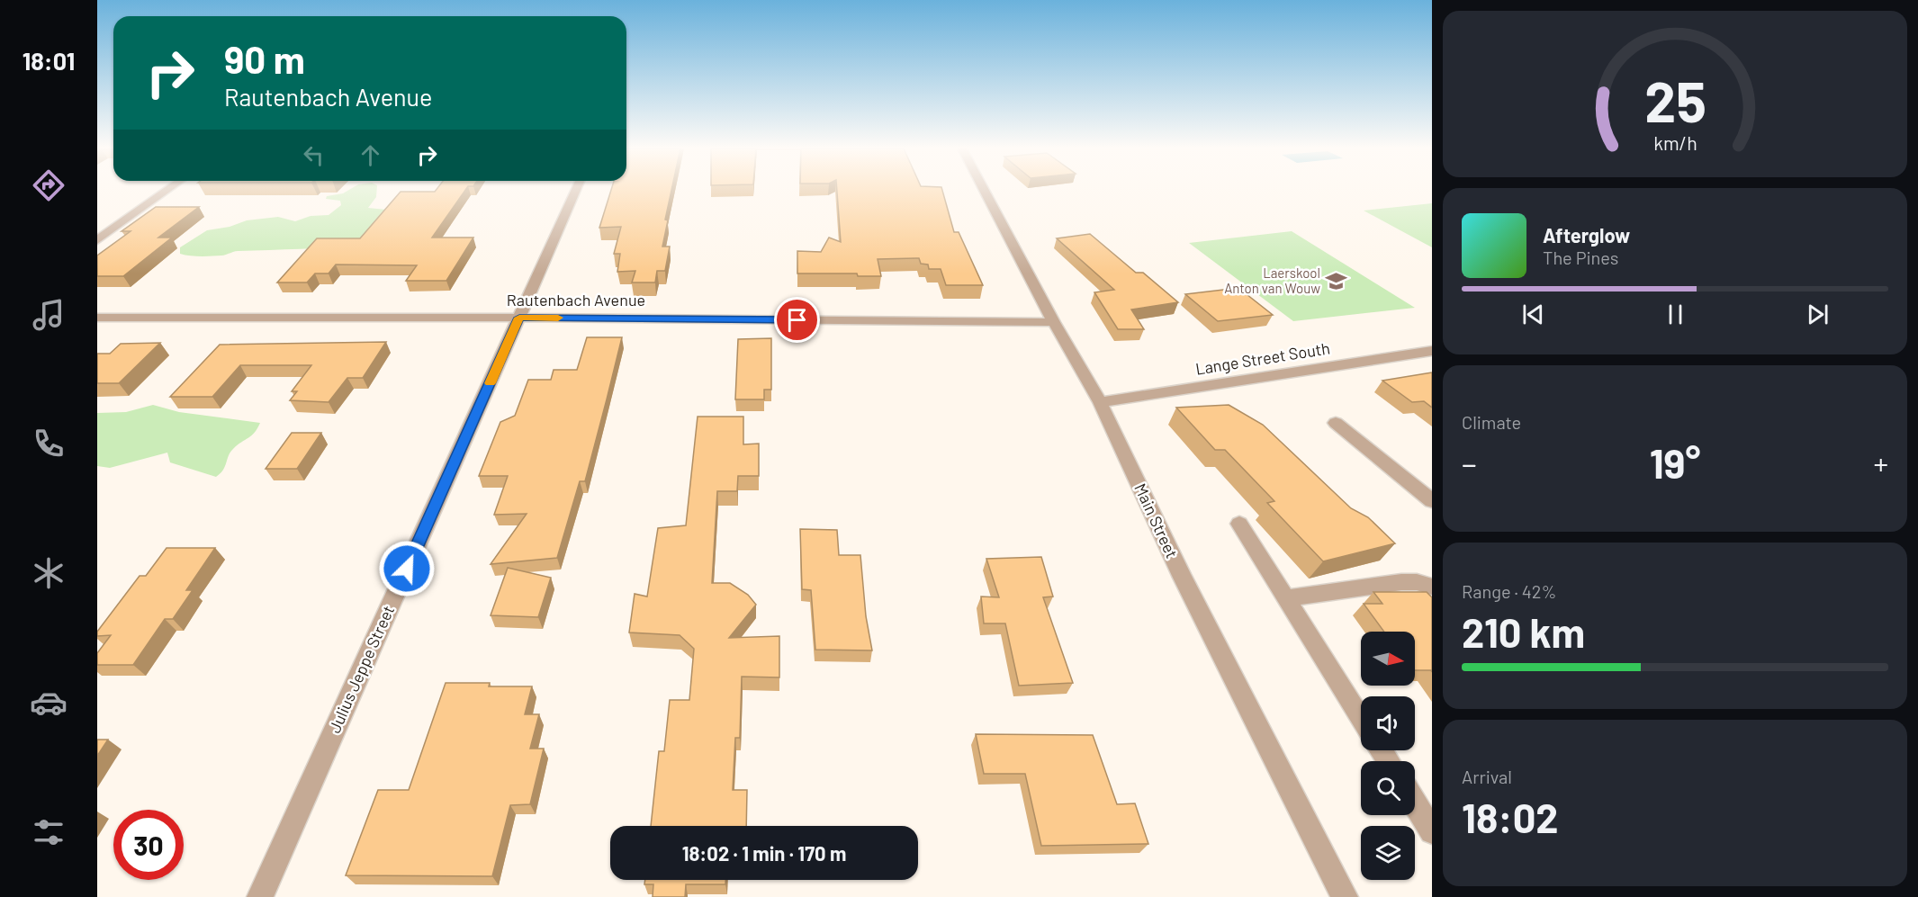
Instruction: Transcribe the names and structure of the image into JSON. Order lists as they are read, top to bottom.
{
  "streets": {
    "street": [
      "Rautenbach Avenue",
      "Lange Street South",
      "Main Street",
      "Julius Jeppe Street"
    ]
  },
  "crossings": [
    ["Rautenbach Avenue", "Main Street"],
    ["Rautenbach Avenue", "Julius Jeppe Street"],
    ["Lange Street South", "Main Street"]
  ],
  "places": {
    "school or university": ["Laerskool Anton van Wouw"]
  },
  "north": "right",
  "page": {
    "tabs": "18:01",
    "turn": ["90 m", "Rautenbach Avenue"],
    "song": ["Afterglow", "The Pines"],
    "tile": [
      "Climate",
      ["Range · 42%", "210 km"],
      ["Arrival", "18:02"]
    ],
    "heat": ["−", "19°", "+"],
    "limit": "30",
    "trip": "18:02 · 1 min · 170 m",
    "gauge": ["25", "km/h"]
  }
}
